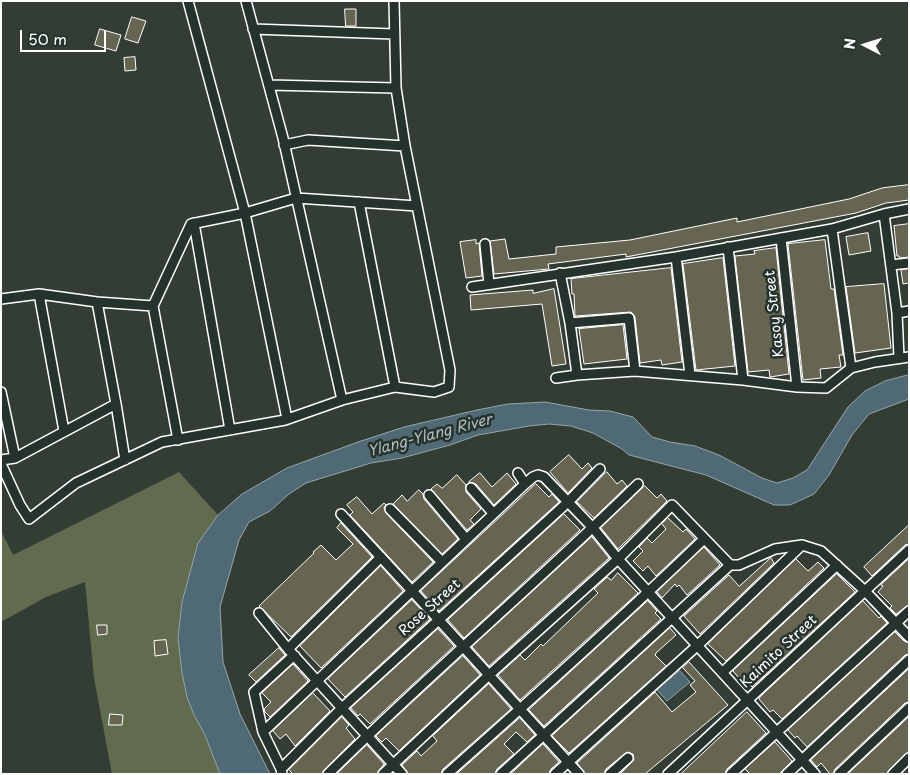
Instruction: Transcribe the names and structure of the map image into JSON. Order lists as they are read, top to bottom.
{
  "streets": {
    "street": ["Kasoy Street", "Rose Street", "Kaimito Street"]
  },
  "water": ["Ylang-Ylang River"],
  "scale_bar": "50 m",
  "north": "left"
}
